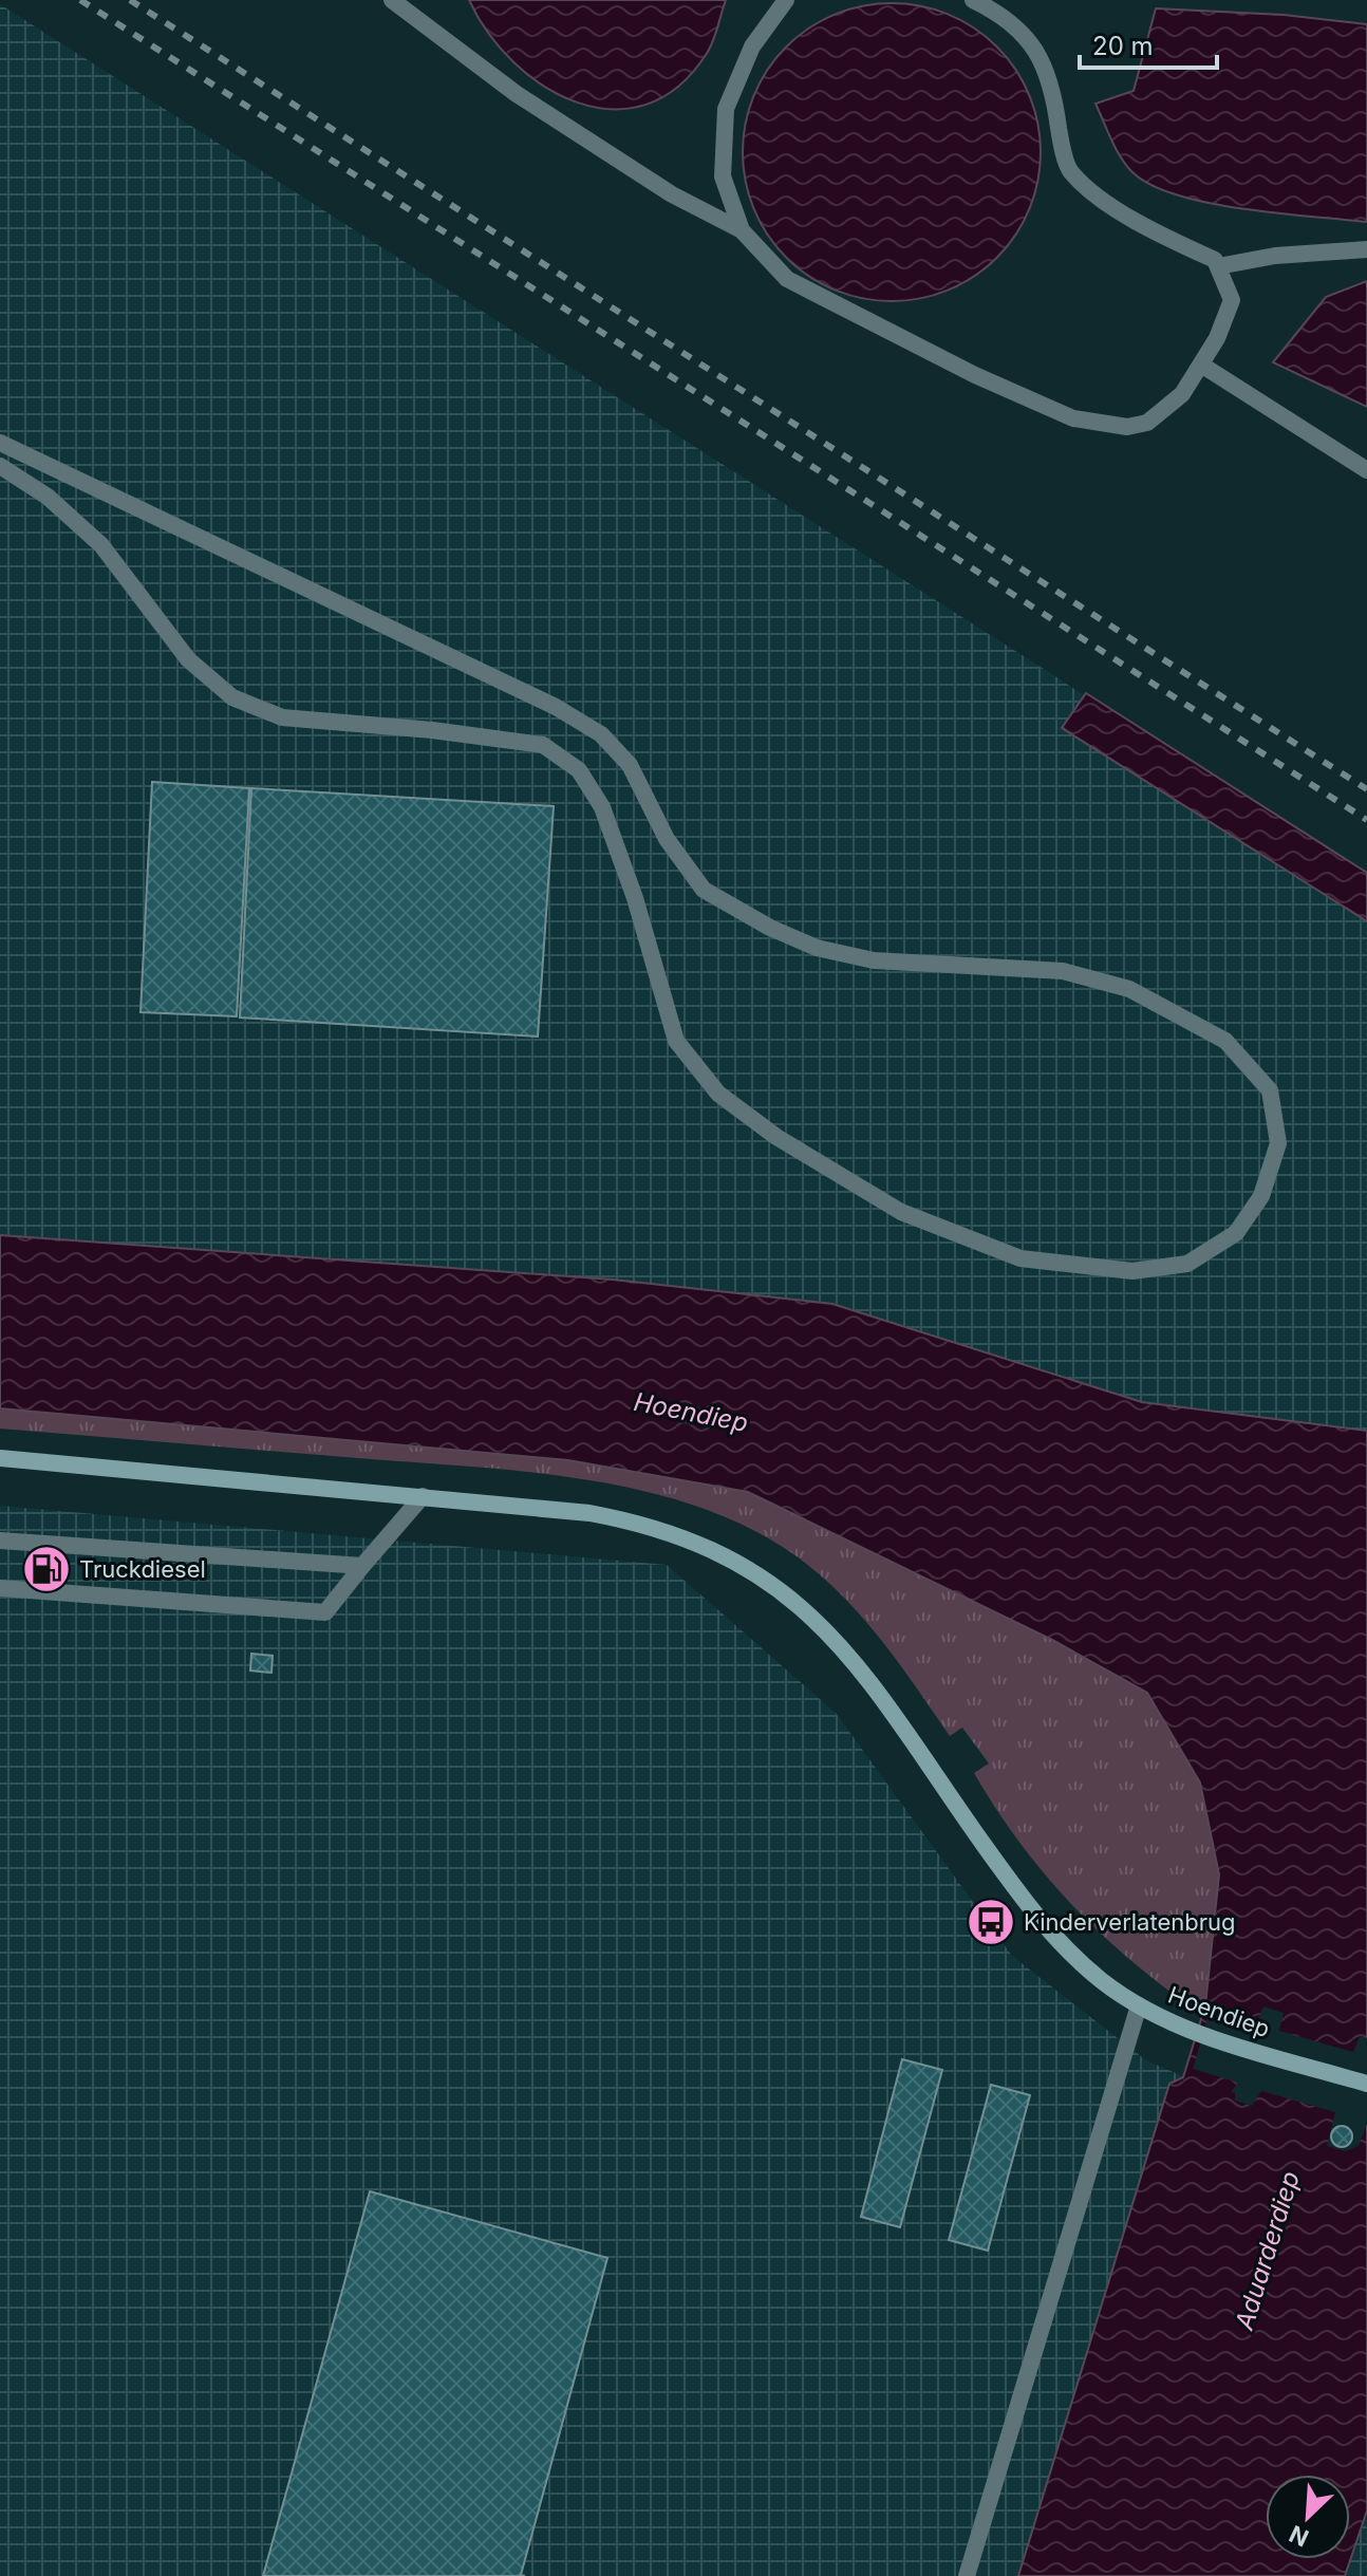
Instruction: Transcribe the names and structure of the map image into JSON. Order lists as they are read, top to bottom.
{
  "streets": {
    "main road": ["Hoendiep"]
  },
  "water": ["Hoendiep", "Aduarderdiep"],
  "places": {
    "fuel station": ["Truckdiesel"],
    "bus stop": ["Kinderverlatenbrug"]
  },
  "scale_bar": "20 m",
  "north": "bottom left"
}
